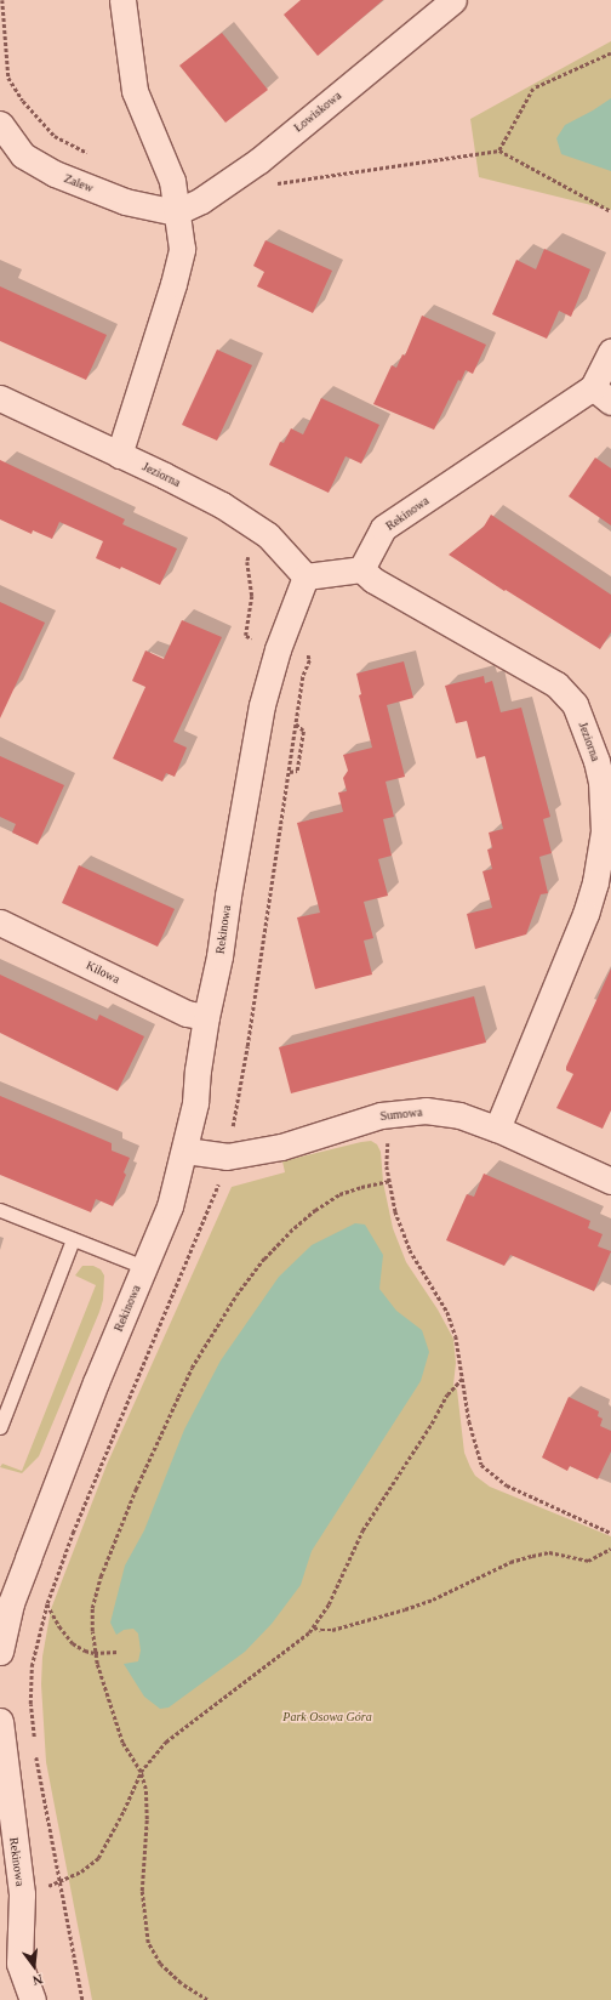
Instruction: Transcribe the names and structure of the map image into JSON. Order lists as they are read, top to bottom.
{
  "streets": {
    "street": [
      "Łowiskowa",
      "Zalew",
      "Jeziorna",
      "Rekinowa",
      "Kilowa",
      "Sumowa"
    ]
  },
  "crossings": [
    ["Łowiskowa", "Zalew"],
    ["Jeziorna", "Rekinowa"],
    ["Jeziorna", "Sumowa"],
    ["Rekinowa", "Kilowa"],
    ["Rekinowa", "Sumowa"]
  ],
  "parks": ["Park Osowa Góra"],
  "north": "bottom"
}
